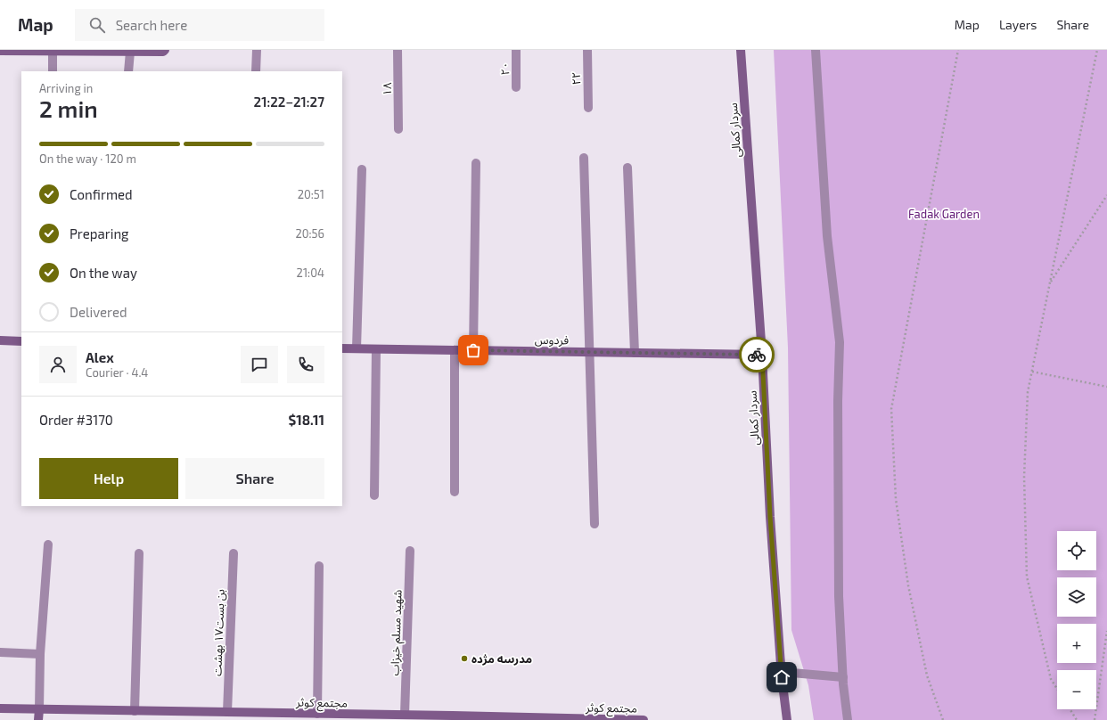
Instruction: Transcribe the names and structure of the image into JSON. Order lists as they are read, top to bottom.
{
  "streets": {
    "street": [
      "۲۰",
      "۲۲",
      "۱۸",
      "سردار کمالی",
      "فردوس",
      "بن بست۱۷ بهشت",
      "شهید مسلم خیزاب",
      "مجتمع کوثر"
    ]
  },
  "crossings": [
    ["سردار کمالی", "فردوس"],
    ["بن بست۱۷ بهشت", "مجتمع کوثر"],
    ["شهید مسلم خیزاب", "مجتمع کوثر"]
  ],
  "parks": ["Fadak Garden"],
  "places": ["مدرسه مژده"],
  "page": {
    "header": "Map",
    "search": "Search here",
    "nav": ["Map", "Layers", "Share"],
    "heading": ["2 min", "Arriving in", "21:22–21:27"],
    "panel": [
      "Alex",
      "Courier · 4.4",
      "Order #3170",
      "$18.11"
    ],
    "bar": "On the way · 120 m",
    "list": [
      ["Confirmed", "20:51"],
      ["Preparing", "20:56"],
      ["On the way", "21:04"],
      "Delivered"
    ],
    "buttons": ["Help", "Share"],
    "map_buttons": ["+", "−"]
  }
}
